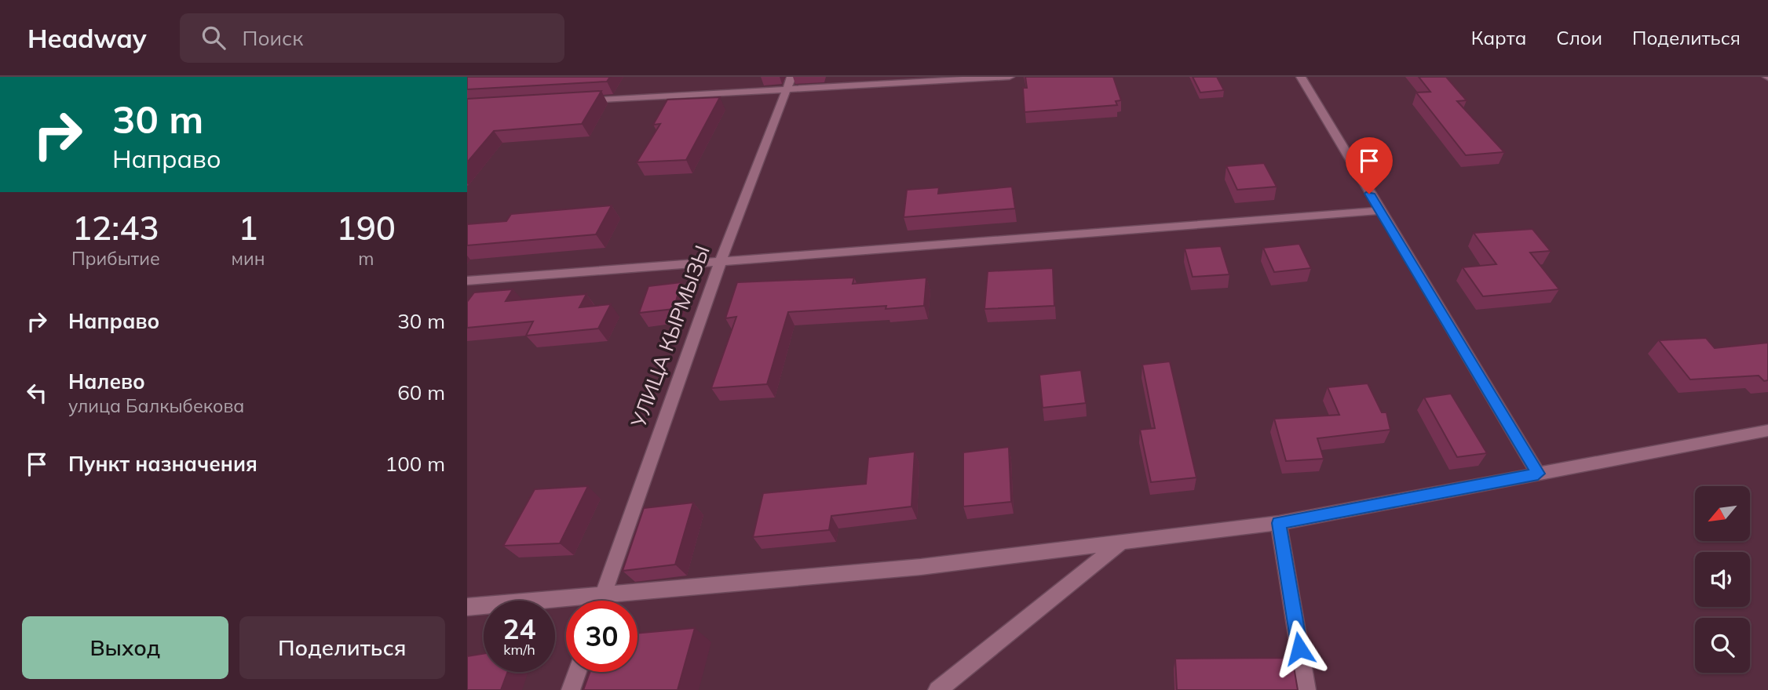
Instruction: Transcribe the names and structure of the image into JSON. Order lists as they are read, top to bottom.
{
  "streets": {
    "street": ["УЛИЦА КЫРМЫЗЫ"]
  },
  "north": "bottom left",
  "page": {
    "header": "Headway",
    "search": "Поиск",
    "nav": ["Карта", "Слои", "Поделиться"],
    "turn": ["30 m", "Направо"],
    "eta": [
      "12:43",
      "Прибытие",
      "1",
      "мин",
      "190",
      "m"
    ],
    "list": [
      {
        "name": "Направо",
        "value": "30 m"
      },
      {
        "name": "Налево",
        "note": "улица Балкыбекова",
        "value": "60 m"
      },
      {
        "name": "Пункт назначения",
        "value": "100 m"
      }
    ],
    "speed": "24 km/h",
    "limit": "30",
    "buttons": ["Выход", "Поделиться"]
  }
}
